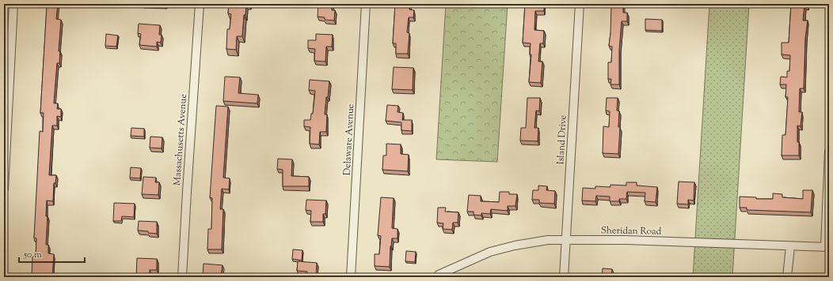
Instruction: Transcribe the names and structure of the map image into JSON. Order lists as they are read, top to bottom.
{
  "streets": {
    "street": [
      "Massachusetts Avenue",
      "Delaware Avenue",
      "Island Drive",
      "Sheridan Road"
    ]
  },
  "crossings": [
    ["Island Drive", "Sheridan Road"]
  ],
  "scale_bar": "50 m"
}
